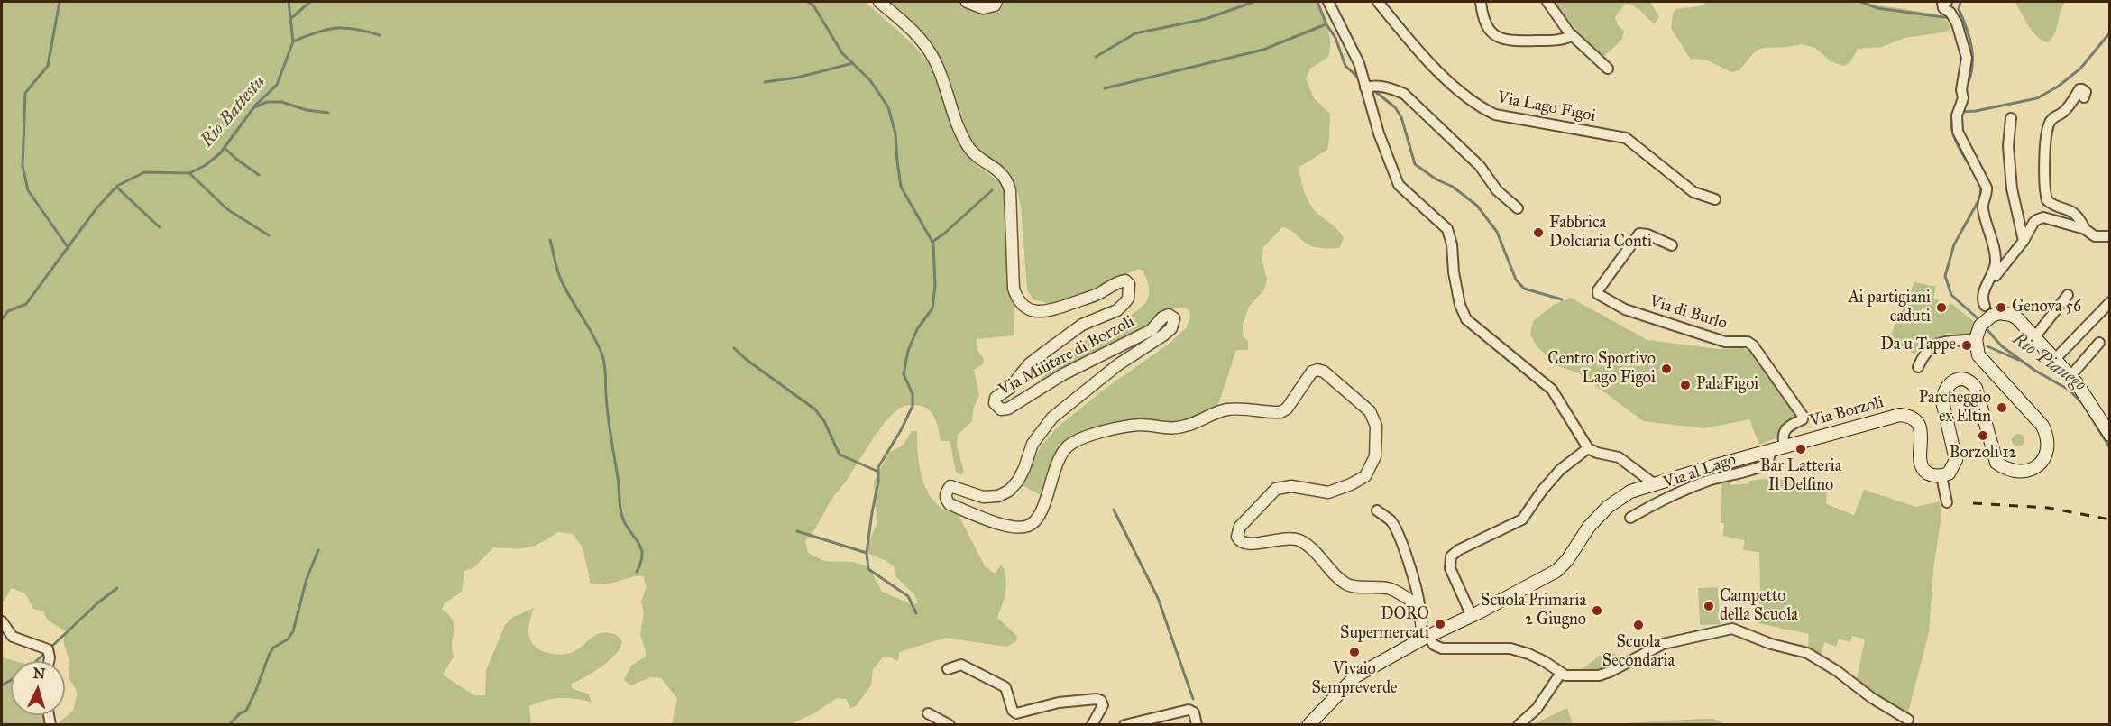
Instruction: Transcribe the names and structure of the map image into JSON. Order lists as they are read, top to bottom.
{
  "streets": {
    "main road": ["Via Borzoli"],
    "street": [
      "Via Lago Figoi",
      "Via di Burlo",
      "Via Militare di Borzoli",
      "Via al Lago"
    ]
  },
  "crossings": [
    ["Via di Burlo", "Via Borzoli"],
    ["Via Borzoli", "Via al Lago"]
  ],
  "water": ["Rio Battestu", "Rio Pianego"],
  "places": [
    "Fabbrica Dolciaria Conti",
    "Ai partigiani caduti",
    "Genova 56",
    "Da u Tappe",
    "Centro Sportivo Lago Figoi",
    "PalaFigoi",
    "Parcheggio ex Eltin",
    "Borzoli 12",
    "Bar Latteria Il Delfino",
    "Campetto della Scuola",
    "Scuola Primaria 2 Giugno",
    "DORO Supermercati",
    "Scuola Secondaria",
    "Vivaio Sempreverde"
  ],
  "north": "top"
}
